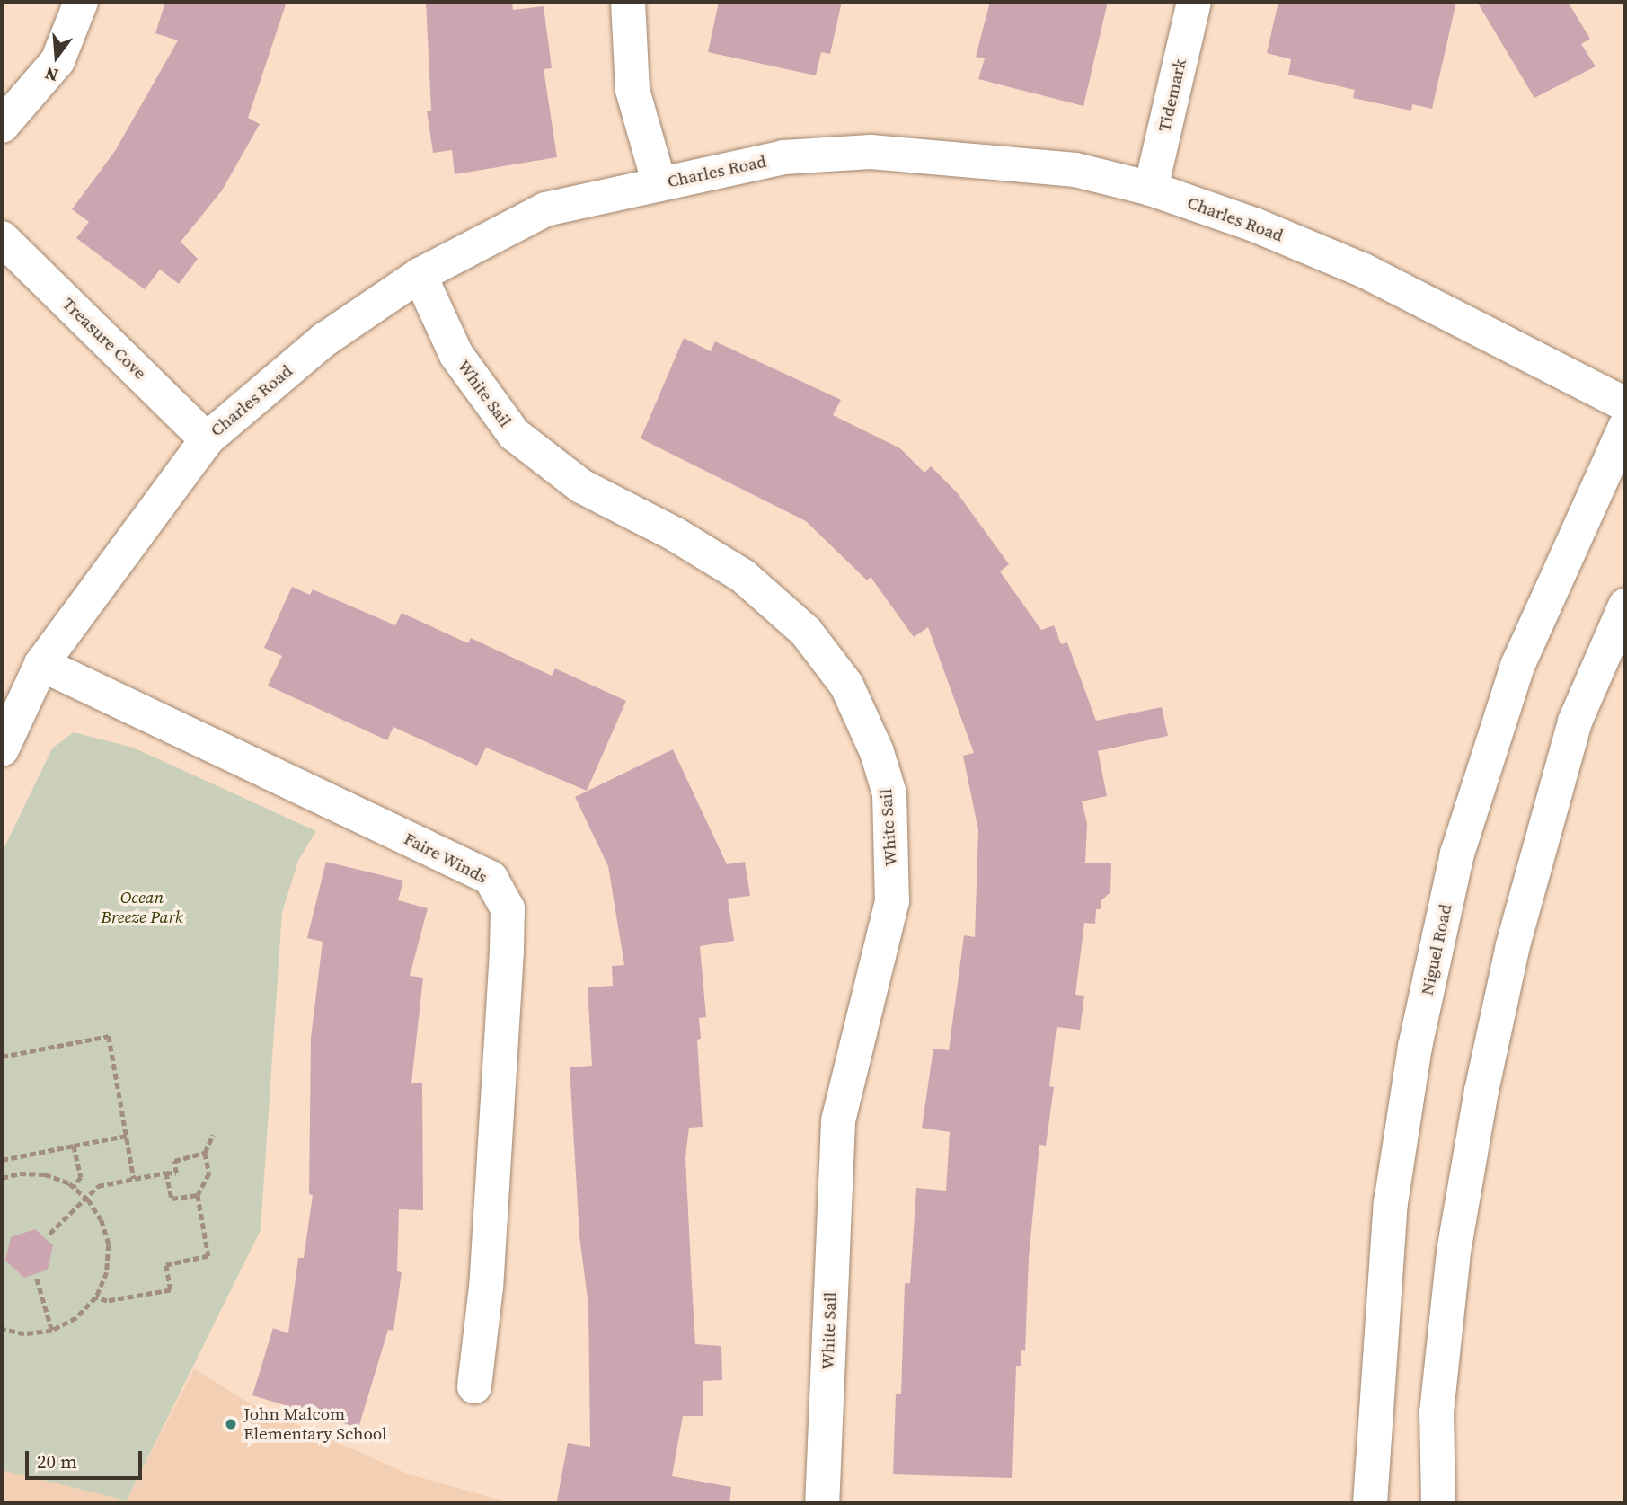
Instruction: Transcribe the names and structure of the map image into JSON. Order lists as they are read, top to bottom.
{
  "streets": {
    "street": [
      "Tidemark",
      "Charles Road",
      "Treasure Cove",
      "White Sail",
      "Faire Winds",
      "Niguel Road"
    ]
  },
  "crossings": [
    ["Tidemark", "Charles Road"],
    ["Charles Road", "Treasure Cove"],
    ["Charles Road", "White Sail"],
    ["Charles Road", "Faire Winds"]
  ],
  "parks": ["Ocean Breeze Park"],
  "places": ["John Malcom Elementary School"],
  "scale_bar": "20 m",
  "north": "bottom"
}
